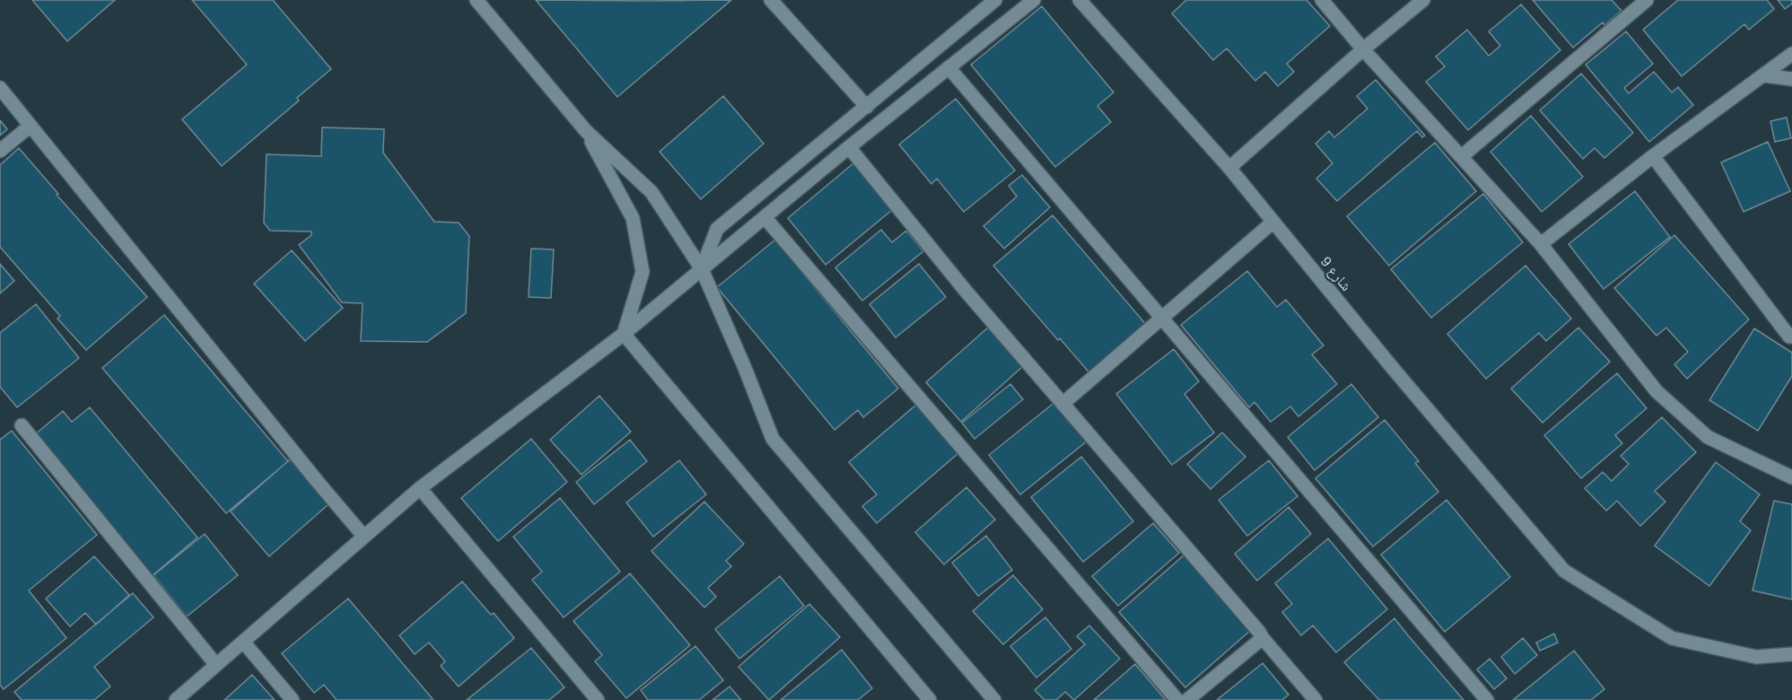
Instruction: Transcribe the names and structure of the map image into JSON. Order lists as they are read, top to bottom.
{
  "streets": {
    "street": ["شارع 9"]
  }
}
